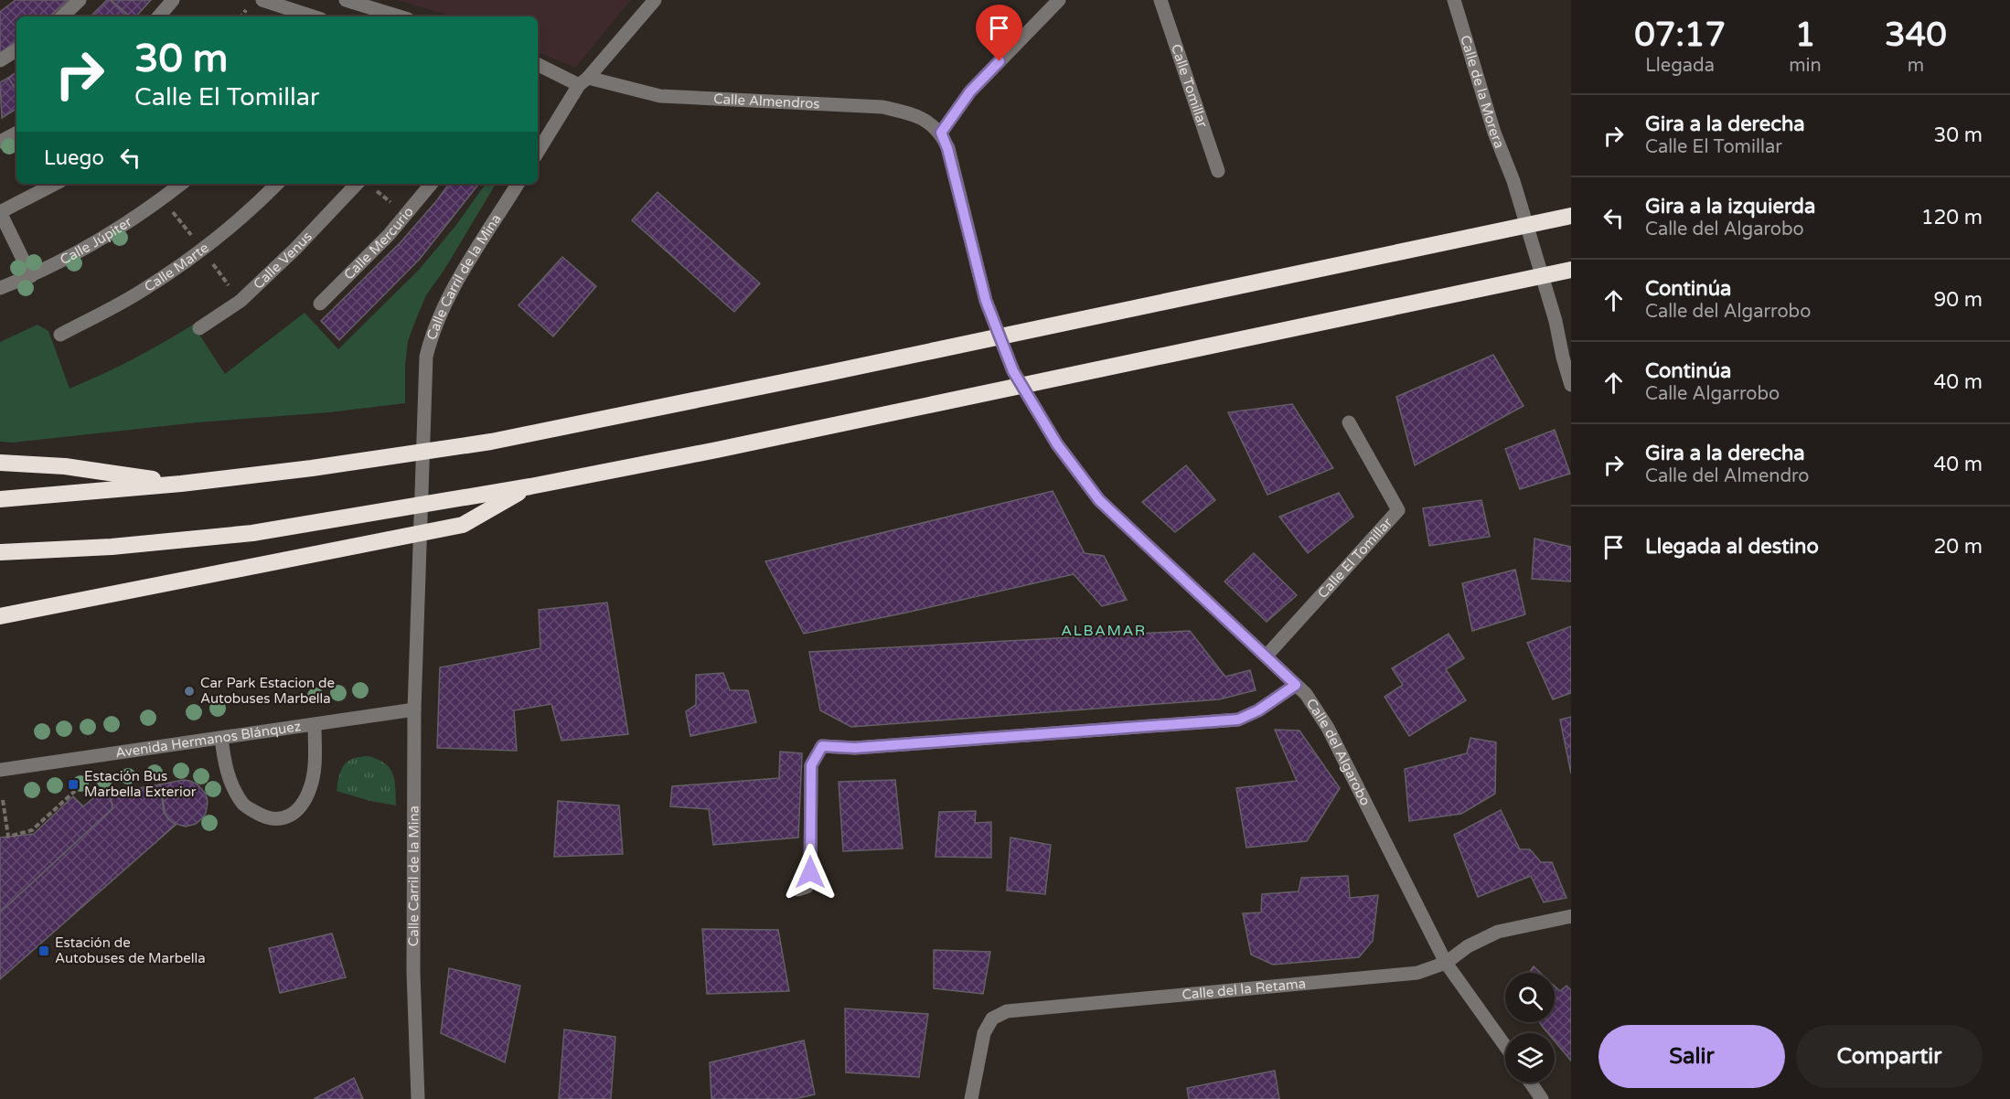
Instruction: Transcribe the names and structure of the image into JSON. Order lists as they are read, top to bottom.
{
  "streets": {
    "street": [
      "Calle Tomillar",
      "Calle de la Morera",
      "Calle Almendros",
      "Calle Júpiter",
      "Calle Mercurio",
      "Calle Venus",
      "Calle Marte",
      "Calle Carril de la Mina",
      "Calle El Tomillar",
      "Avenida Hermanos Blánquez",
      "Calle del Algarobo",
      "Calle del la Retama"
    ]
  },
  "crossings": [
    ["Calle Almendros", "Calle del Algarobo"],
    ["Calle Carril de la Mina", "Avenida Hermanos Blánquez"],
    ["Calle El Tomillar", "Calle del Algarobo"],
    ["Calle del Algarobo", "Calle del la Retama"]
  ],
  "districts": ["ALBAMAR"],
  "places": {
    "other": ["Car Park Estacion de Autobuses Marbella"],
    "transit": ["Estación Bus Marbella Exterior", "Estación de Autobuses de Marbella"]
  },
  "page": {
    "eta": [
      "07:17",
      "Llegada",
      "1",
      "min",
      "340",
      "m"
    ],
    "turn": ["30 m", "Calle El Tomillar"],
    "list": [
      {
        "name": "Gira a la derecha",
        "note": "Calle El Tomillar",
        "value": "30 m"
      },
      {
        "name": "Gira a la izquierda",
        "note": "Calle del Algarobo",
        "value": "120 m"
      },
      {
        "name": "Continúa",
        "note": "Calle del Algarrobo",
        "value": "90 m"
      },
      {
        "name": "Continúa",
        "note": "Calle Algarrobo",
        "value": "40 m"
      },
      {
        "name": "Gira a la derecha",
        "note": "Calle del Almendro",
        "value": "40 m"
      },
      {
        "name": "Llegada al destino",
        "value": "20 m"
      }
    ],
    "then": "Luego",
    "buttons": ["Salir", "Compartir"]
  }
}
